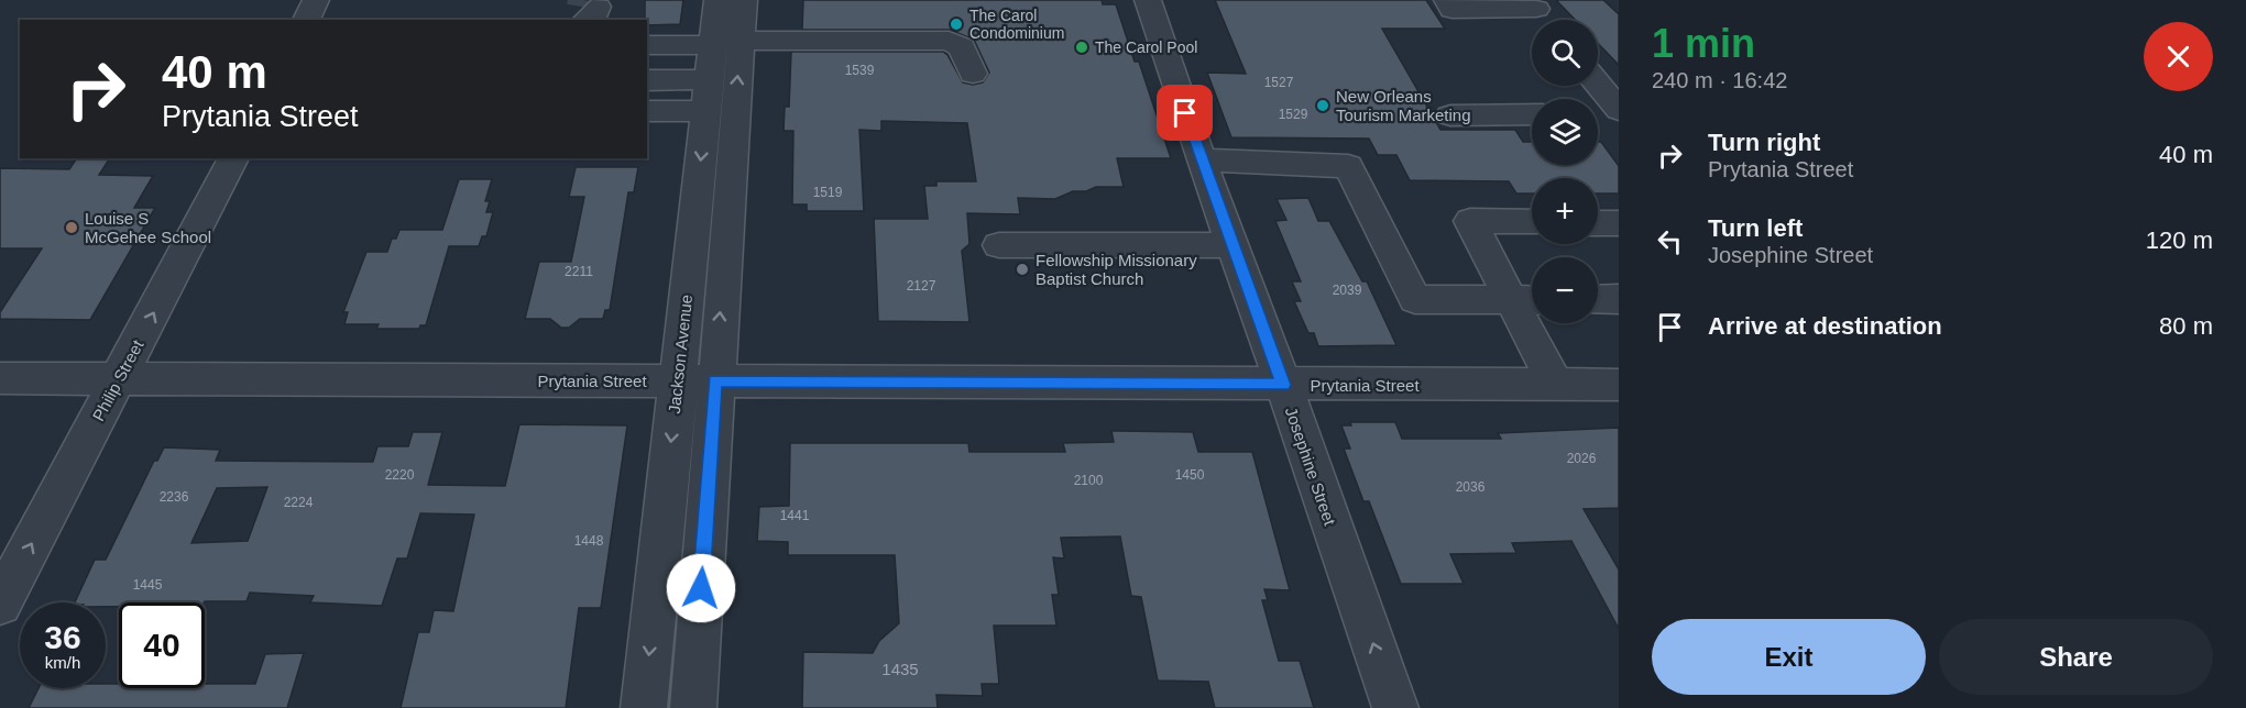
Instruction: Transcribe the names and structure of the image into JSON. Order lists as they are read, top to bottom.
{
  "streets": {
    "street": [
      "Jackson Avenue",
      "Philip Street",
      "Prytania Street",
      "Josephine Street"
    ]
  },
  "crossings": [
    ["Jackson Avenue", "Prytania Street"],
    ["Philip Street", "Prytania Street"],
    ["Prytania Street", "Josephine Street"]
  ],
  "one_way": ["Philip Street", "Josephine Street"],
  "places": [
    "The Carol Condominium",
    "The Carol Pool",
    "New Orleans Tourism Marketing",
    "Louise S McGehee School",
    "Fellowship Missionary Baptist Church"
  ],
  "house_numbers": [
    "1539",
    "1527",
    "1529",
    "1519",
    "2211",
    "2127",
    "2039",
    "2026",
    "2220",
    "1450",
    "2100",
    "2036",
    "2236",
    "2224",
    "1441",
    "1448",
    "1445",
    "1435"
  ],
  "page": {
    "heading": ["1 min", "240 m · 16:42"],
    "map_buttons": ["+", "−"],
    "turn": ["40 m", "Prytania Street"],
    "list": [
      {
        "name": "Turn right",
        "note": "Prytania Street",
        "value": "40 m"
      },
      {
        "name": "Turn left",
        "note": "Josephine Street",
        "value": "120 m"
      },
      {
        "name": "Arrive at destination",
        "value": "80 m"
      }
    ],
    "speed": "36 km/h",
    "limit": "40",
    "buttons": ["Exit", "Share"]
  }
}
